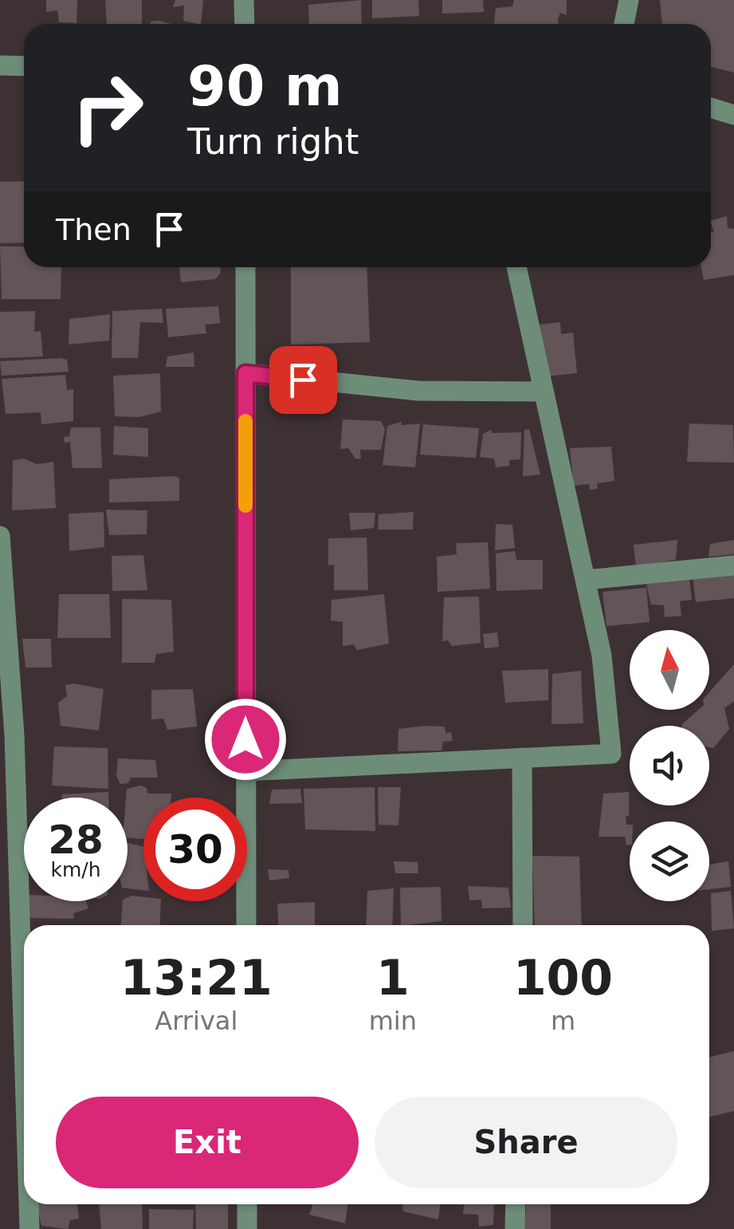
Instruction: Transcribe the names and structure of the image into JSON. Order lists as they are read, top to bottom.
{
  "north": "top",
  "page": {
    "turn": ["90 m", "Turn right"],
    "then": "Then",
    "speed": "28 km/h",
    "limit": "30",
    "eta": [
      "13:21",
      "Arrival",
      "1",
      "min",
      "100",
      "m"
    ],
    "buttons": ["Exit", "Share"]
  }
}
